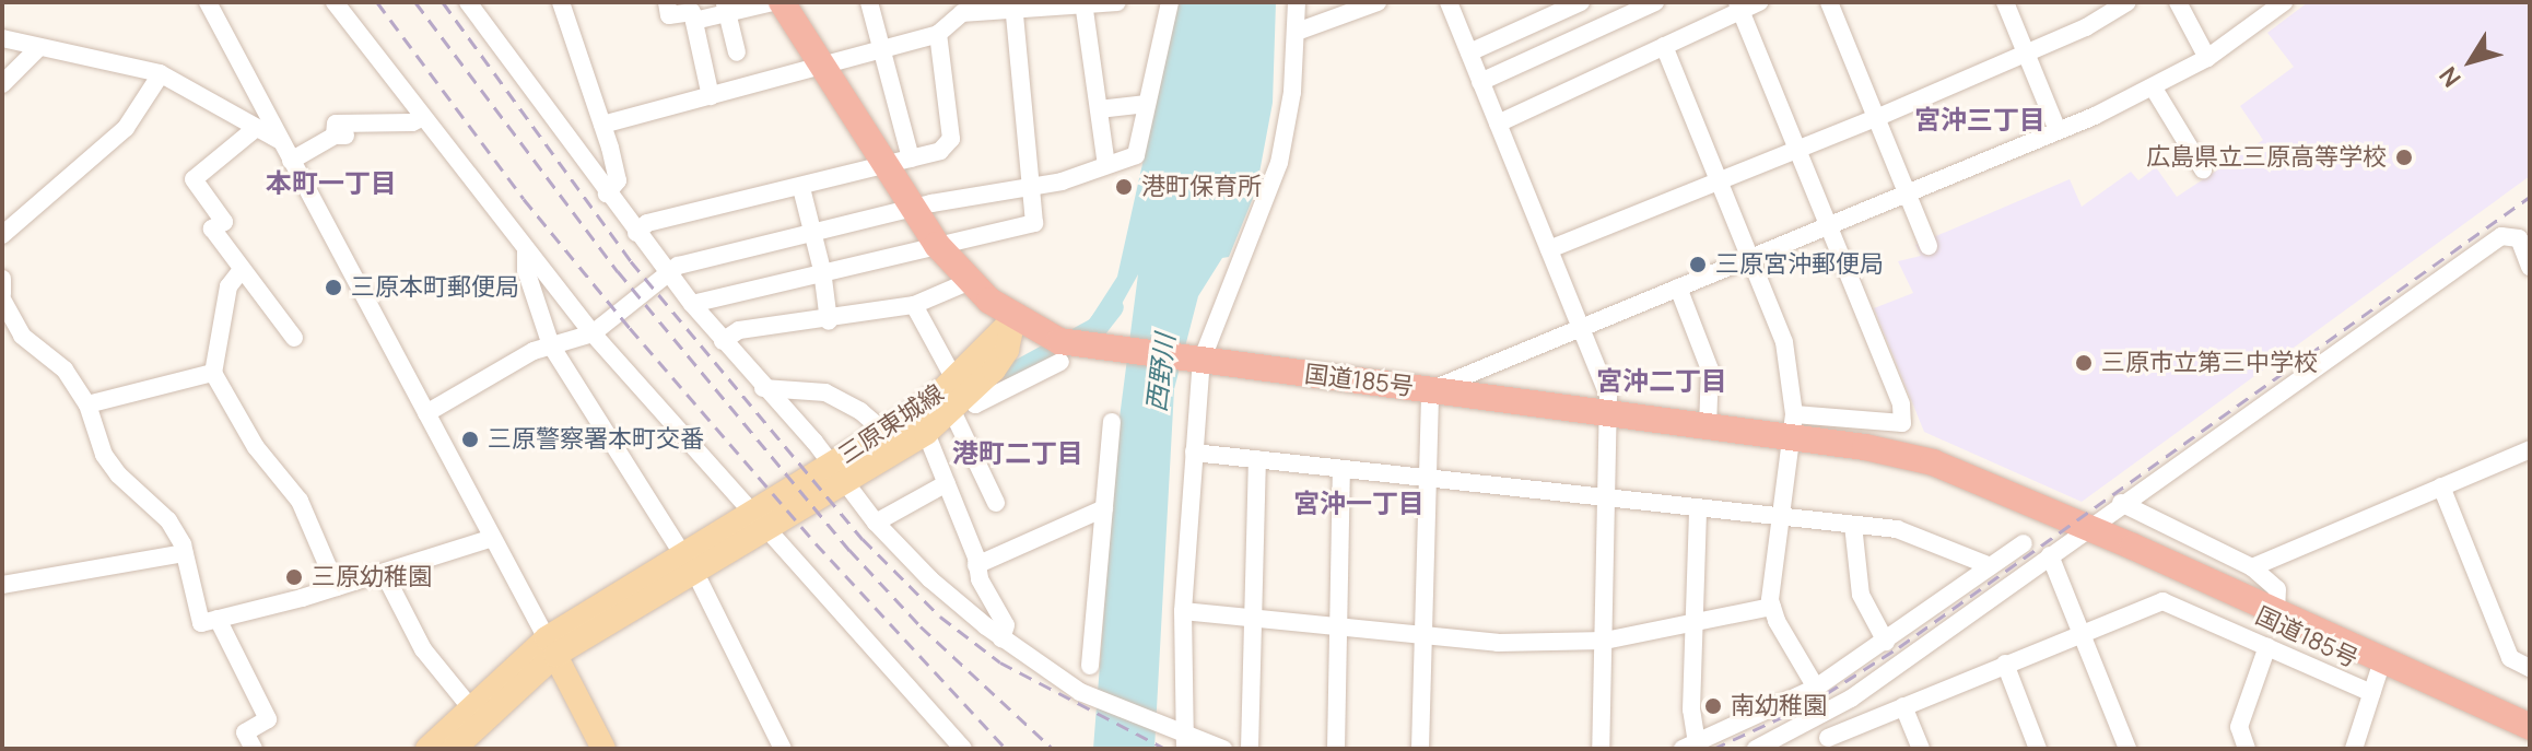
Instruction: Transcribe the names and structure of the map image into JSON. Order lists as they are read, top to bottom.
{
  "streets": {
    "highway": ["国道185号"],
    "main road": ["三原東城線"]
  },
  "crossings": [
    ["国道185号", "三原東城線"]
  ],
  "districts": [
    "宮沖三丁目",
    "本町一丁目",
    "宮沖二丁目",
    "港町二丁目",
    "宮沖一丁目"
  ],
  "water": ["西野川"],
  "places": [
    "広島県立三原高等学校",
    "港町保育所",
    "三原宮沖郵便局",
    "三原本町郵便局",
    "三原市立第三中学校",
    "三原警察署本町交番",
    "三原幼稚園",
    "南幼稚園"
  ],
  "north": "bottom left"
}
